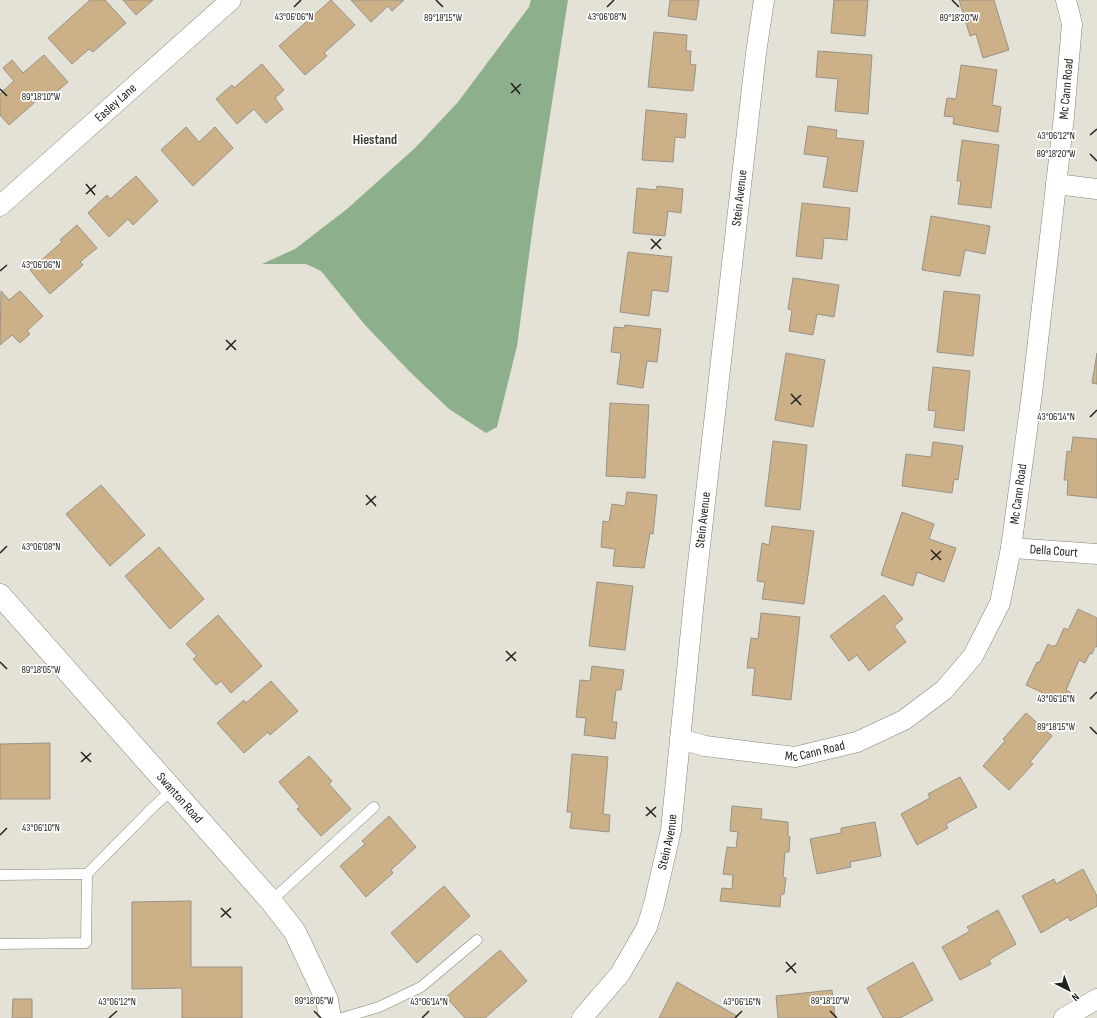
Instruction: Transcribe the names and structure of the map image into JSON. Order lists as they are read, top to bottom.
{
  "streets": {
    "street": [
      "Mc Cann Road",
      "Easley Lane",
      "Stein Avenue",
      "Della Court",
      "Swanton Road"
    ]
  },
  "crossings": [
    ["Mc Cann Road", "Stein Avenue"],
    ["Mc Cann Road", "Della Court"]
  ],
  "districts": ["Hiestand"],
  "north": "bottom right",
  "coordinates": [
    "43°06'06\"N",
    "43°06'08\"N",
    "89°18'15\"W",
    "89°18'20\"W",
    "89°18'10\"W",
    "43°06'12\"N",
    "43°06'14\"N",
    "89°18'05\"W",
    "43°06'16\"N",
    "43°06'10\"N"
  ]
}
